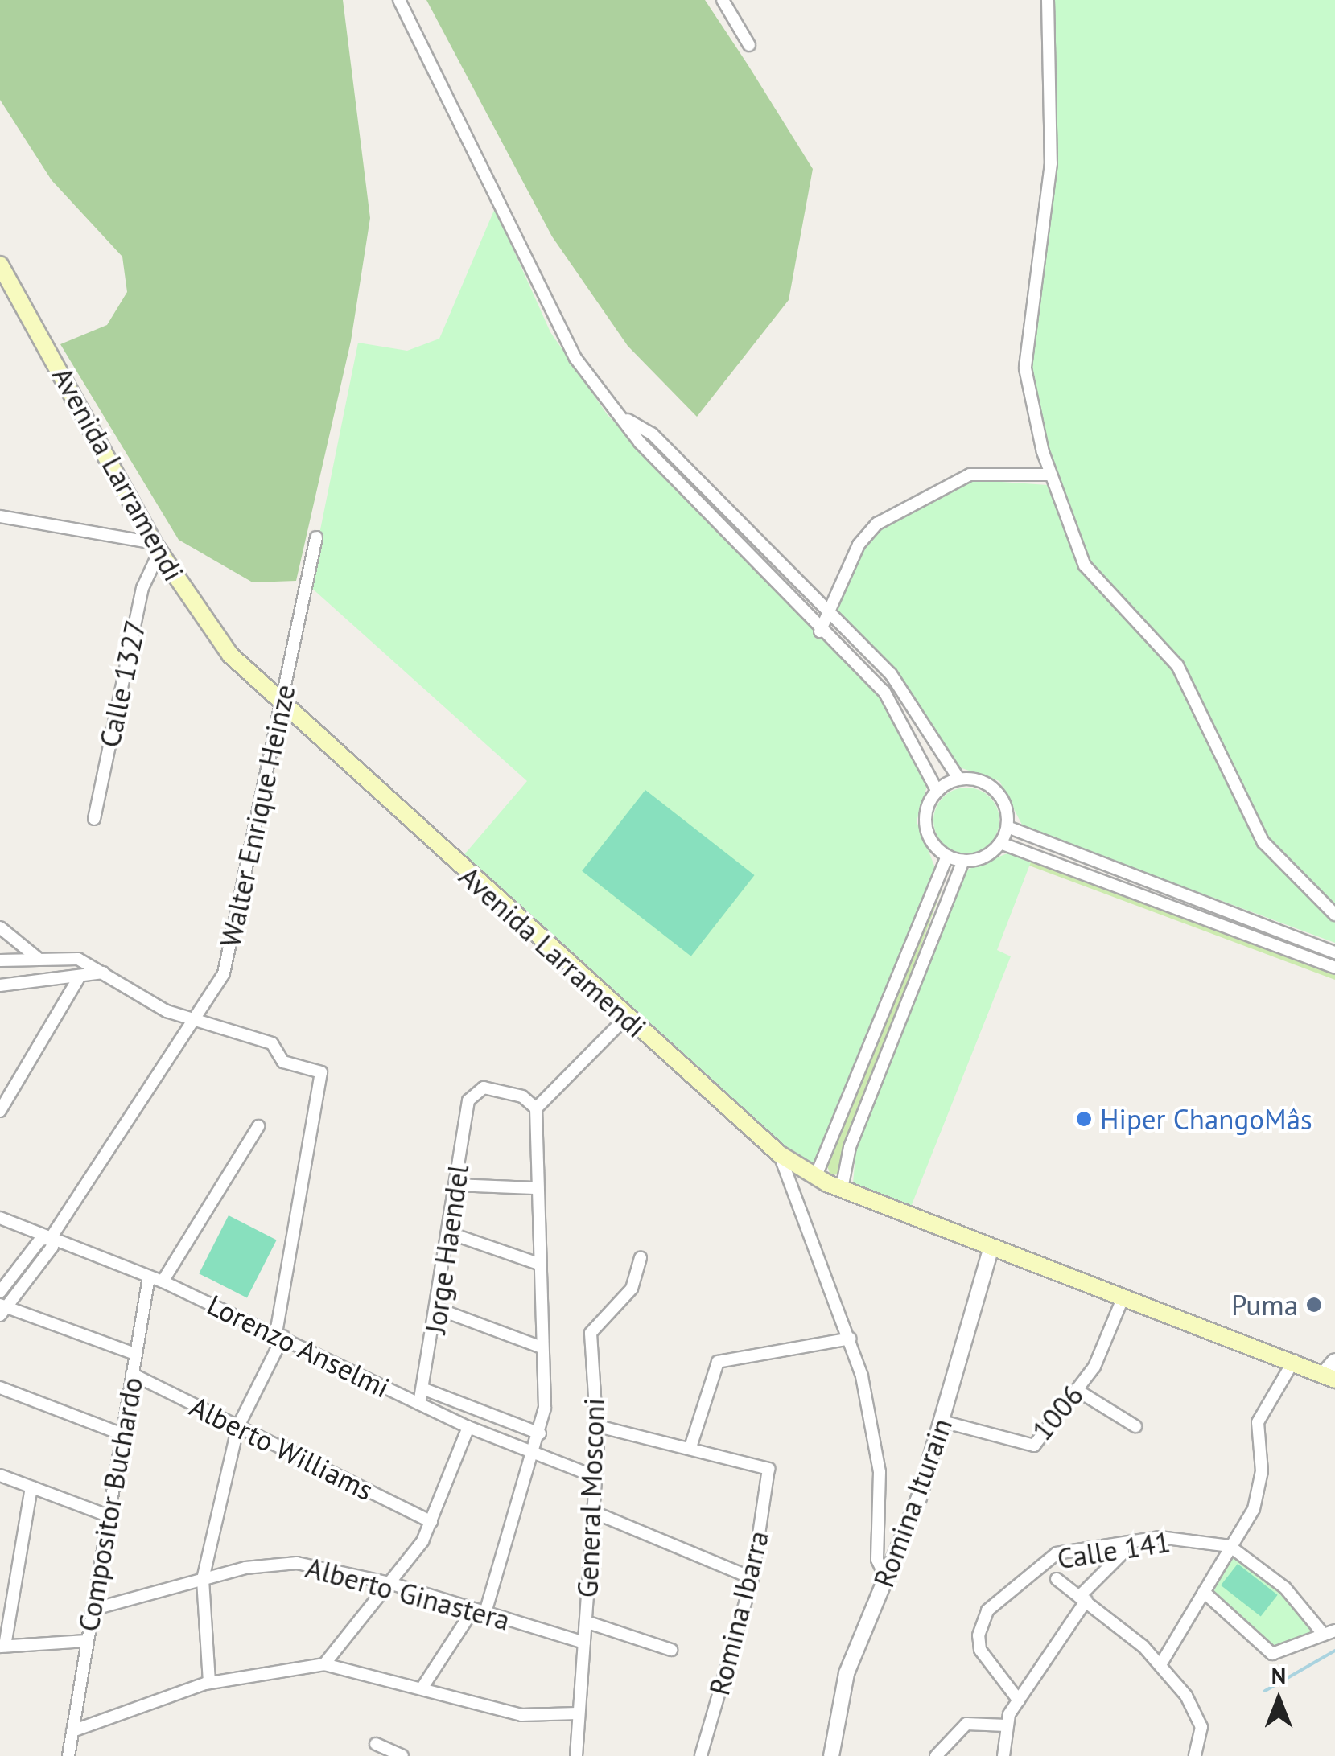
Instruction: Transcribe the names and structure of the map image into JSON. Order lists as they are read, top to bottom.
{
  "streets": {
    "main road": ["Avenida Larramendi"],
    "street": [
      "Calle 1327",
      "Walter Enrique Heinze",
      "Jorge Haendel",
      "Lorenzo Anselmi",
      "1006",
      "Alberto Williams",
      "General Mosconi",
      "Romina Iturain",
      "Compositor Buchardo",
      "Calle 141",
      "Alberto Ginastera",
      "Romina Ibarra"
    ]
  },
  "crossings": [
    ["Avenida Larramendi", "Calle 1327"],
    ["Avenida Larramendi", "Walter Enrique Heinze"],
    ["Avenida Larramendi", "1006"],
    ["Avenida Larramendi", "Romina Iturain"],
    ["Walter Enrique Heinze", "Lorenzo Anselmi"],
    ["Jorge Haendel", "Lorenzo Anselmi"],
    ["Lorenzo Anselmi", "General Mosconi"],
    ["Lorenzo Anselmi", "Compositor Buchardo"],
    ["1006", "Romina Iturain"],
    ["Alberto Williams", "Compositor Buchardo"],
    ["General Mosconi", "Alberto Ginastera"],
    ["Compositor Buchardo", "Alberto Ginastera"]
  ],
  "places": ["Hiper ChangoMâs", "Puma"],
  "north": "top"
}
